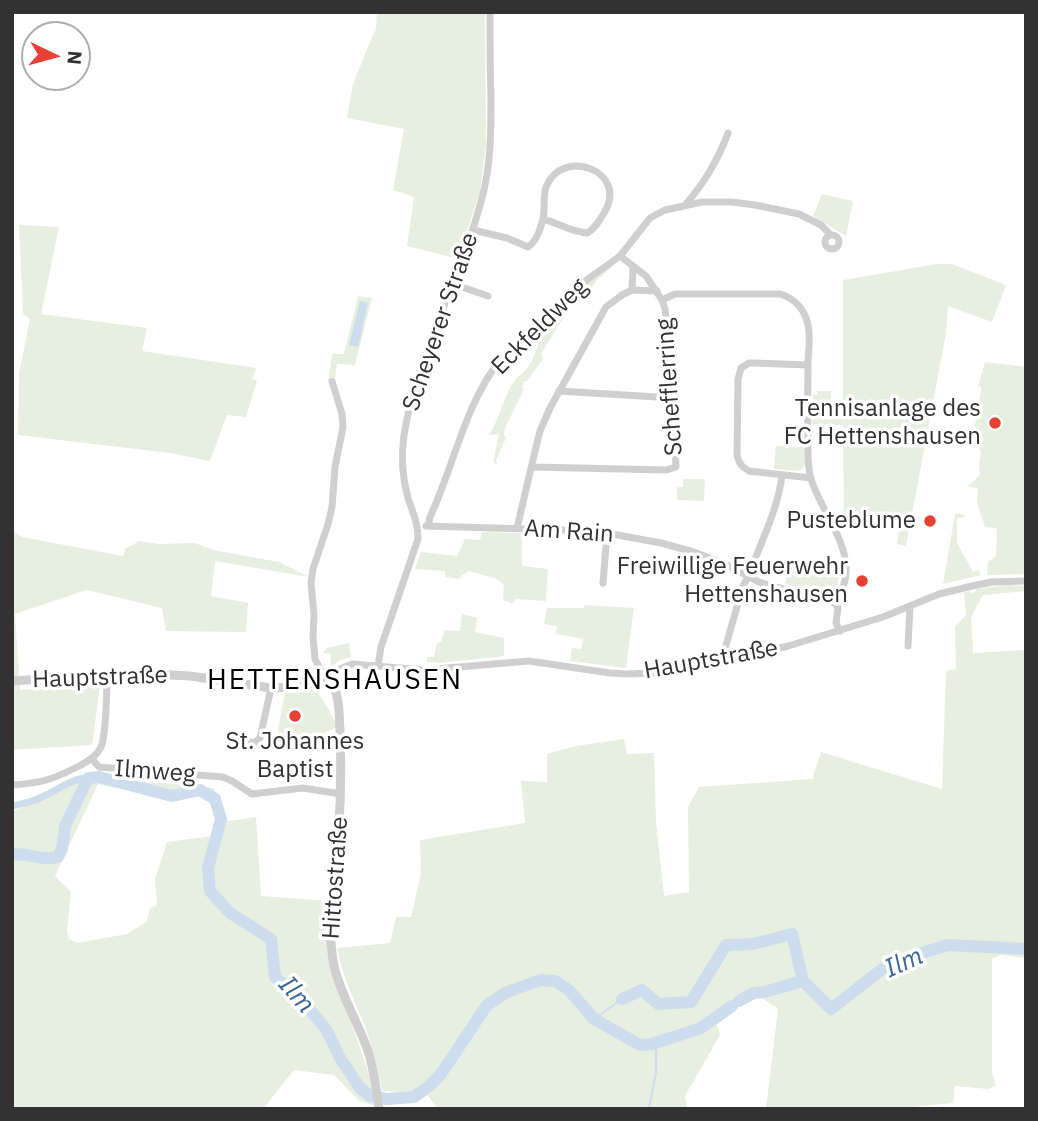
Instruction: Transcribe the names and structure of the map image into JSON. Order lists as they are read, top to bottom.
{
  "streets": {
    "street": [
      "Scheyerer Straße",
      "Eckfeldweg",
      "Schefflerring",
      "Am Rain",
      "Hauptstraße",
      "Ilmweg",
      "Hittostraße"
    ]
  },
  "crossings": [
    ["Scheyerer Straße", "Am Rain"],
    ["Scheyerer Straße", "Hauptstraße"],
    ["Eckfeldweg", "Schefflerring"],
    ["Eckfeldweg", "Am Rain"],
    ["Schefflerring", "Am Rain"],
    ["Hauptstraße", "Ilmweg"],
    ["Hauptstraße", "Hittostraße"],
    ["Ilmweg", "Hittostraße"]
  ],
  "districts": ["HETTENSHAUSEN"],
  "water": ["Ilm"],
  "places": [
    "Tennisanlage des FC Hettenshausen",
    "Pusteblume",
    "Freiwillige Feuerwehr Hettenshausen",
    "St. Johannes Baptist"
  ],
  "north": "right"
}
